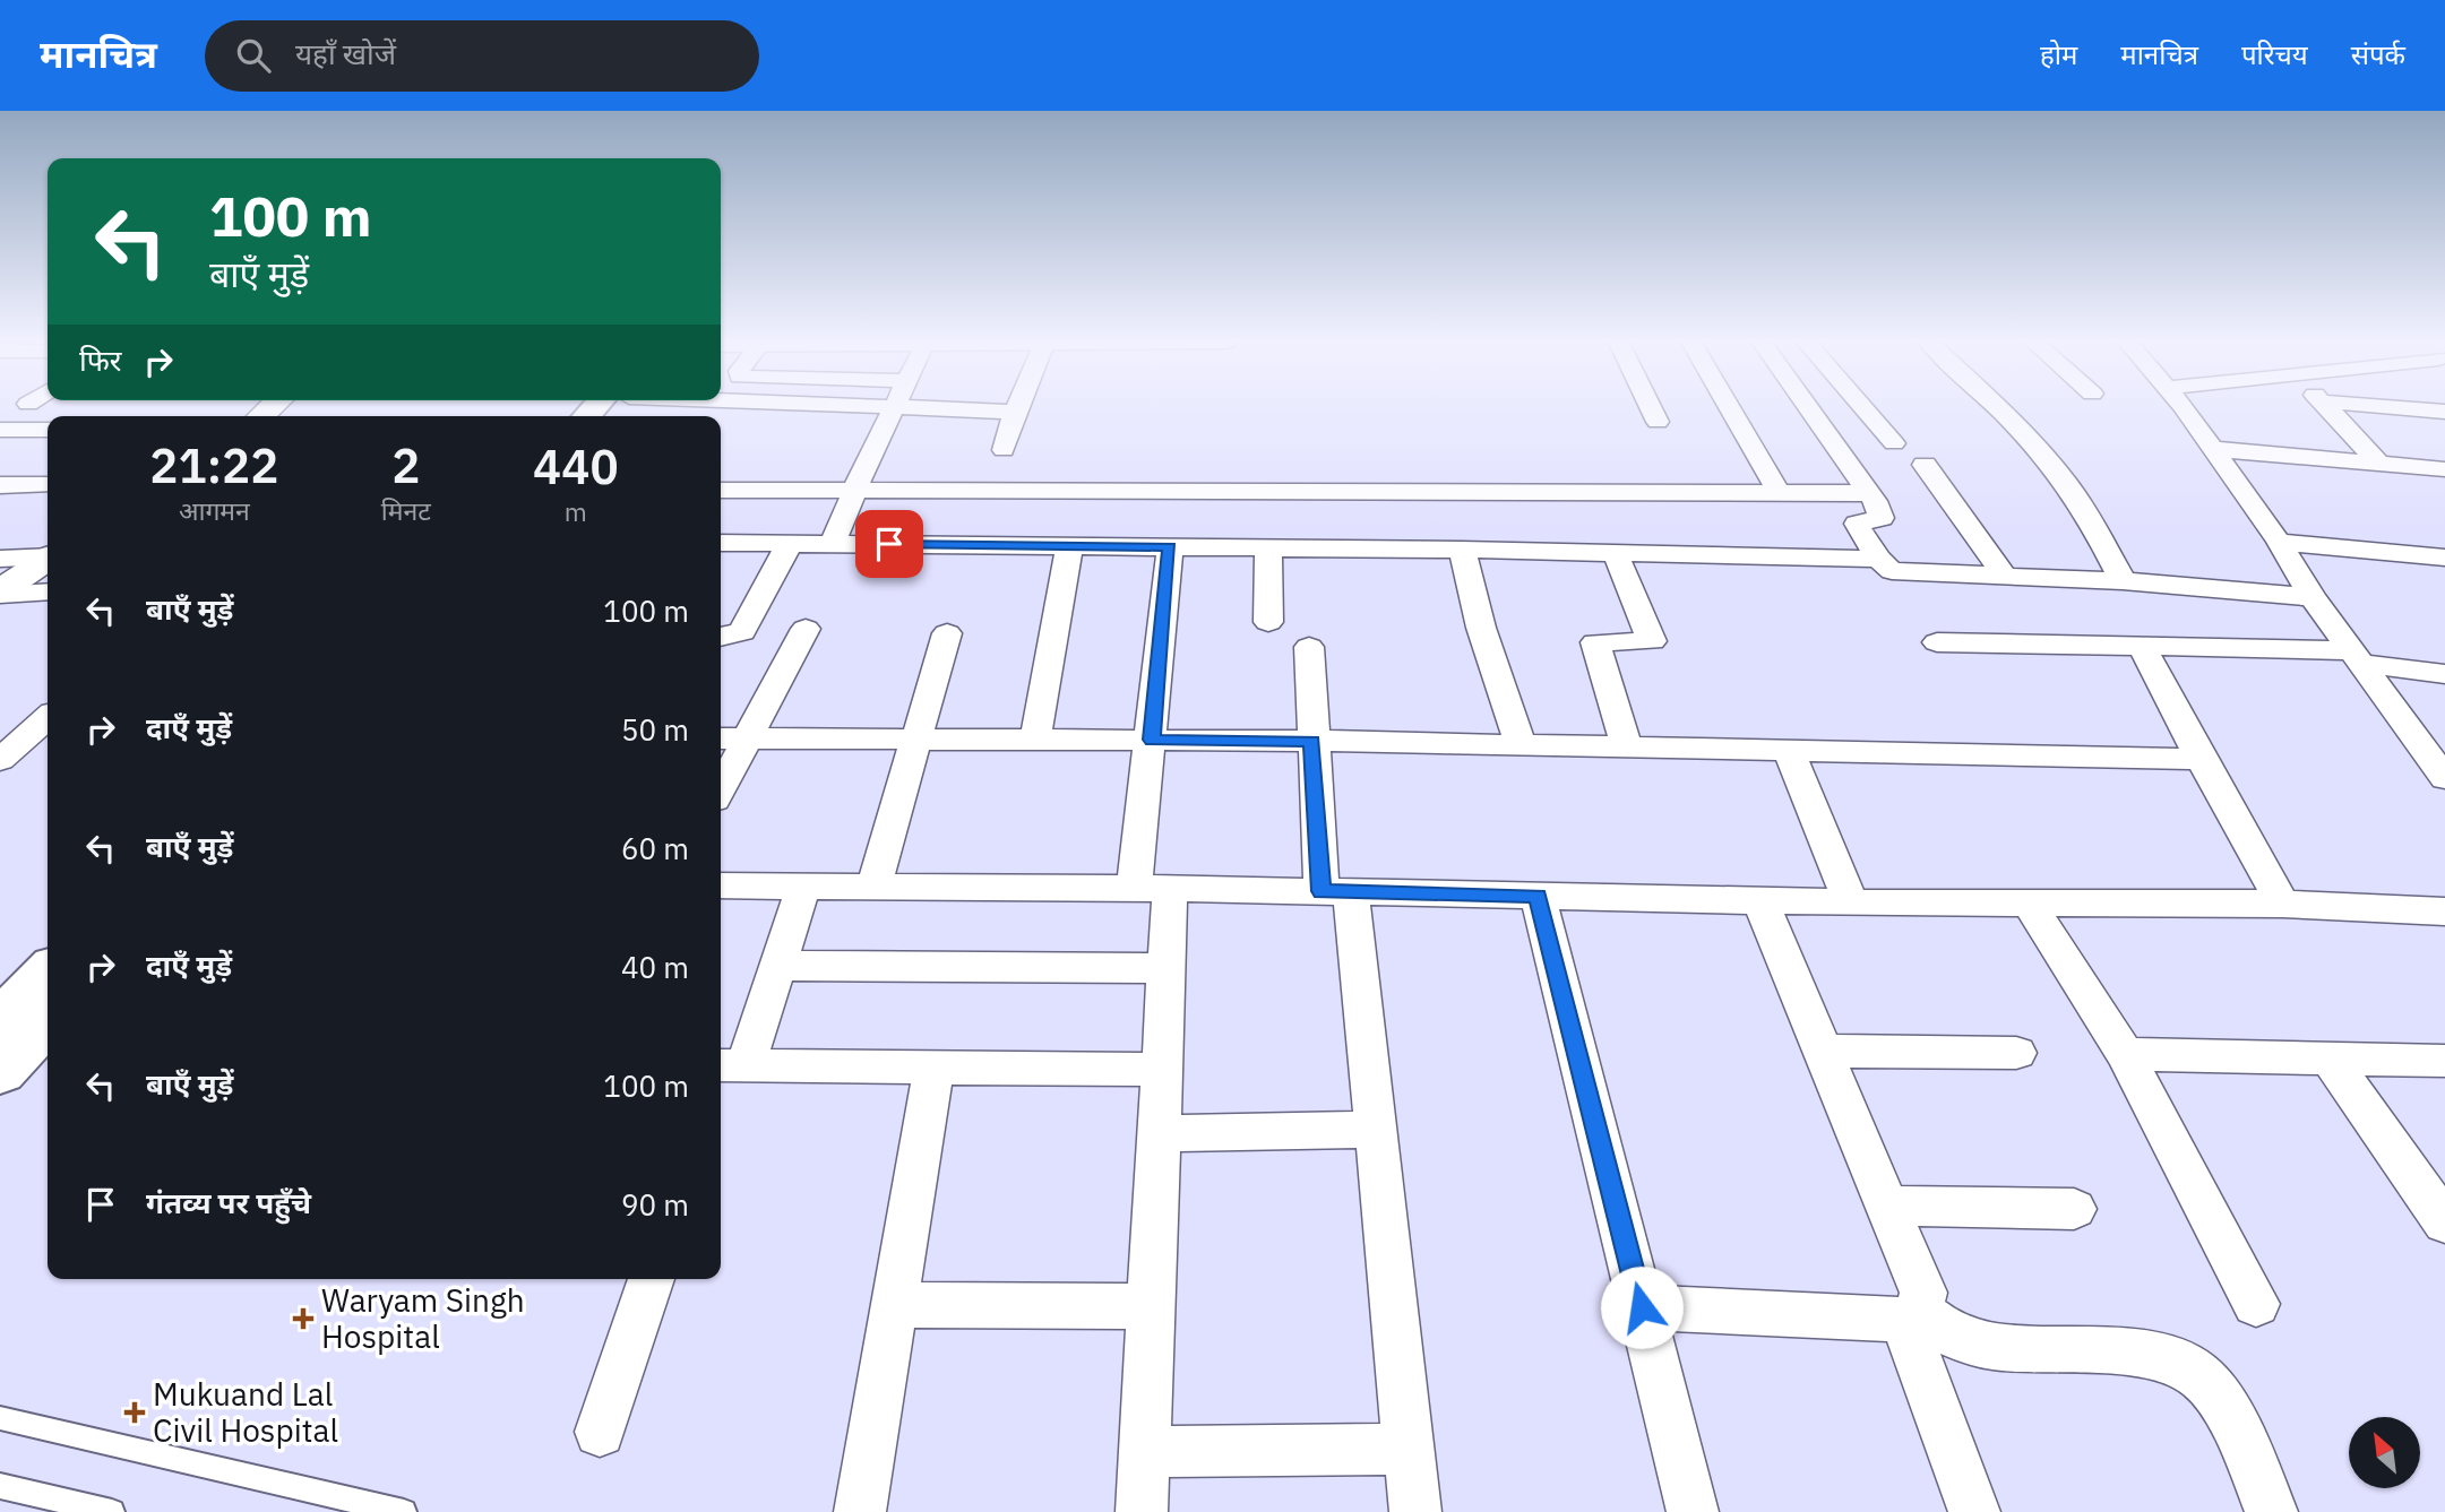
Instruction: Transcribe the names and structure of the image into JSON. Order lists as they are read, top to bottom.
{
  "places": {
    "health": ["Waryam Singh Hospital", "Mukuand Lal Civil Hospital"]
  },
  "north": "top left",
  "page": {
    "header": "मानचित्र",
    "search": "यहाँ खोजें",
    "nav": [
      "होम",
      "मानचित्र",
      "परिचय",
      "संपर्क"
    ],
    "turn": ["100 m", "बाएँ मुड़ें"],
    "then": "फिर",
    "eta": [
      "21:22",
      "आगमन",
      "2",
      "मिनट",
      "440",
      "m"
    ],
    "list": [
      {
        "name": "बाएँ मुड़ें",
        "value": "100 m"
      },
      {
        "name": "दाएँ मुड़ें",
        "value": "50 m"
      },
      {
        "name": "बाएँ मुड़ें",
        "value": "60 m"
      },
      {
        "name": "दाएँ मुड़ें",
        "value": "40 m"
      },
      {
        "name": "बाएँ मुड़ें",
        "value": "100 m"
      },
      {
        "name": "गंतव्य पर पहुँचे",
        "value": "90 m"
      }
    ]
  }
}
